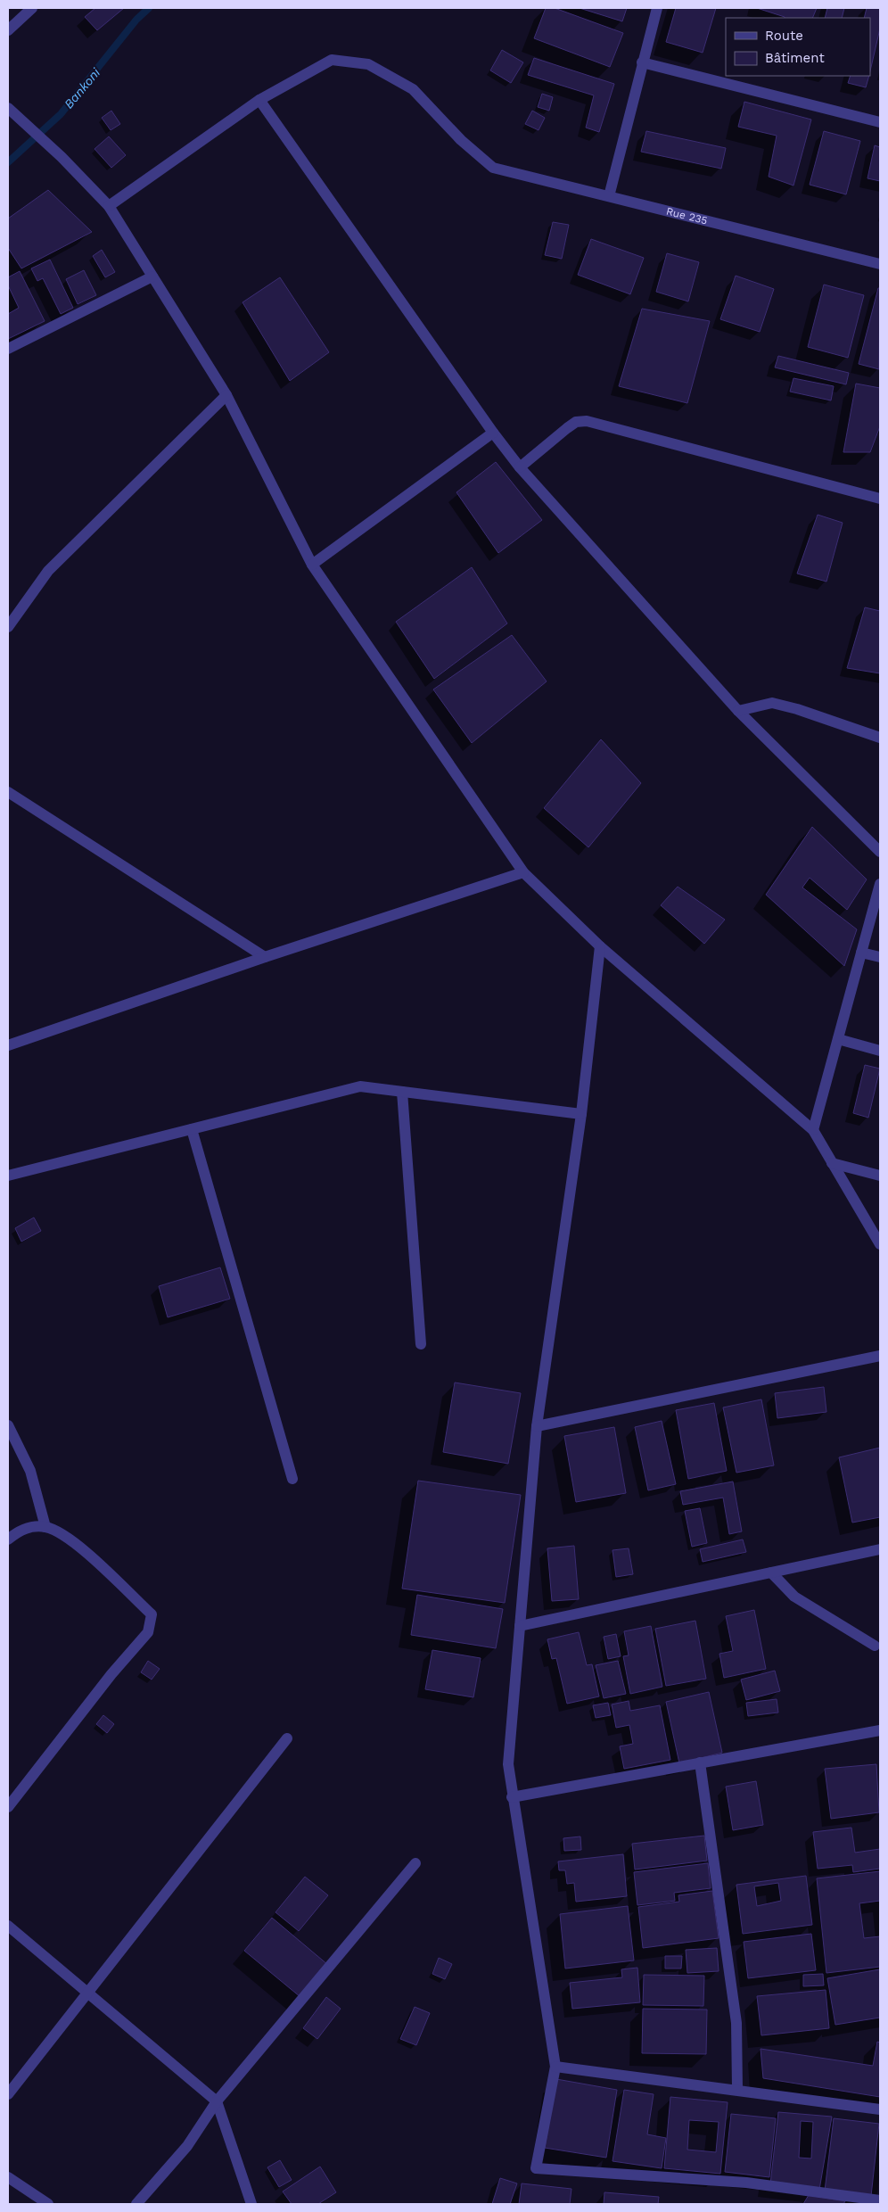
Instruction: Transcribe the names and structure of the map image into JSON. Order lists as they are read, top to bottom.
{
  "streets": {
    "street": ["Rue 235"]
  },
  "water": ["Bankoni"],
  "legend": ["Route", "Bâtiment"]
}
